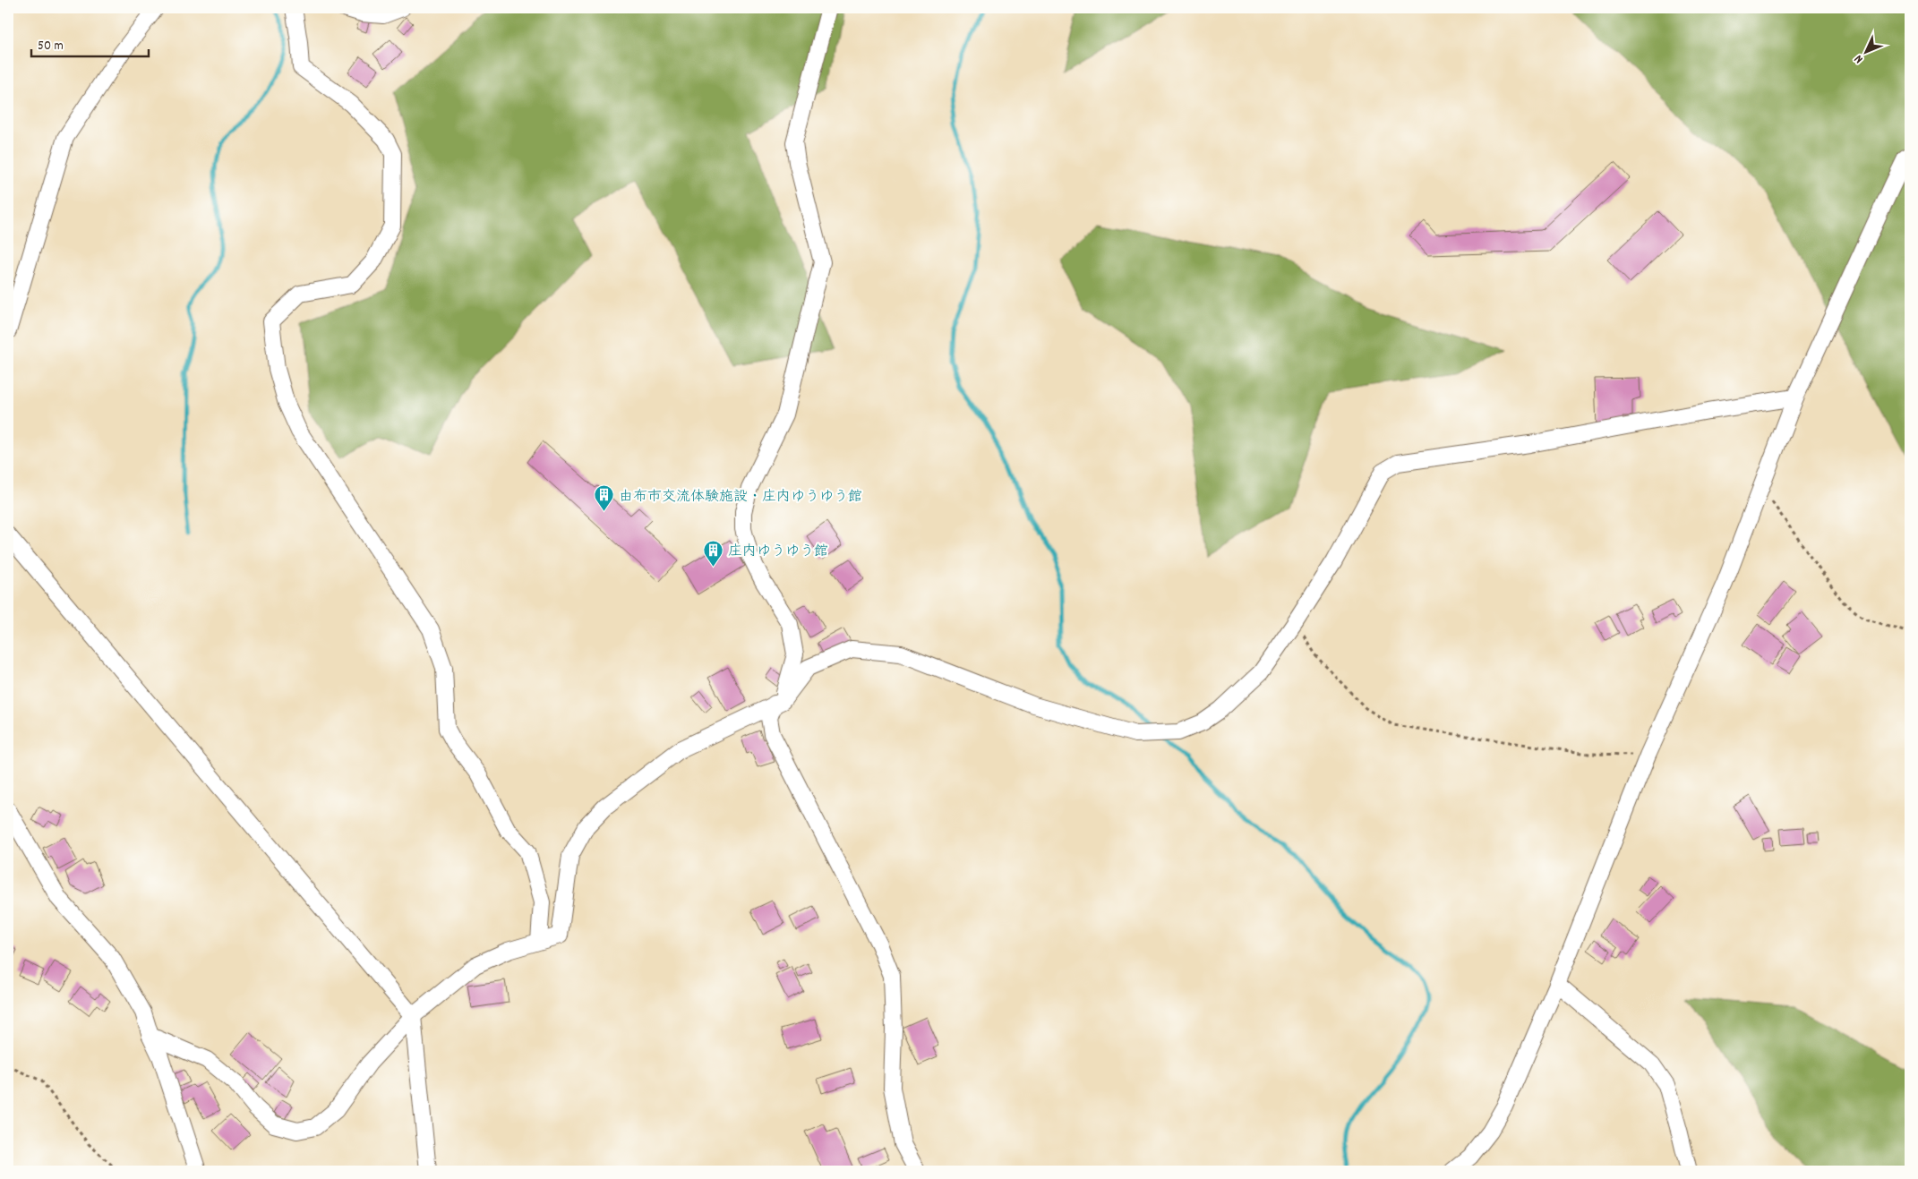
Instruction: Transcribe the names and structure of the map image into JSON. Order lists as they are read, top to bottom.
{
  "places": {
    "building": ["由布市交流体験施設・庄内ゆうゆう館", "庄内ゆうゆう館"]
  },
  "scale_bar": "50 m",
  "north": "bottom left"
}
